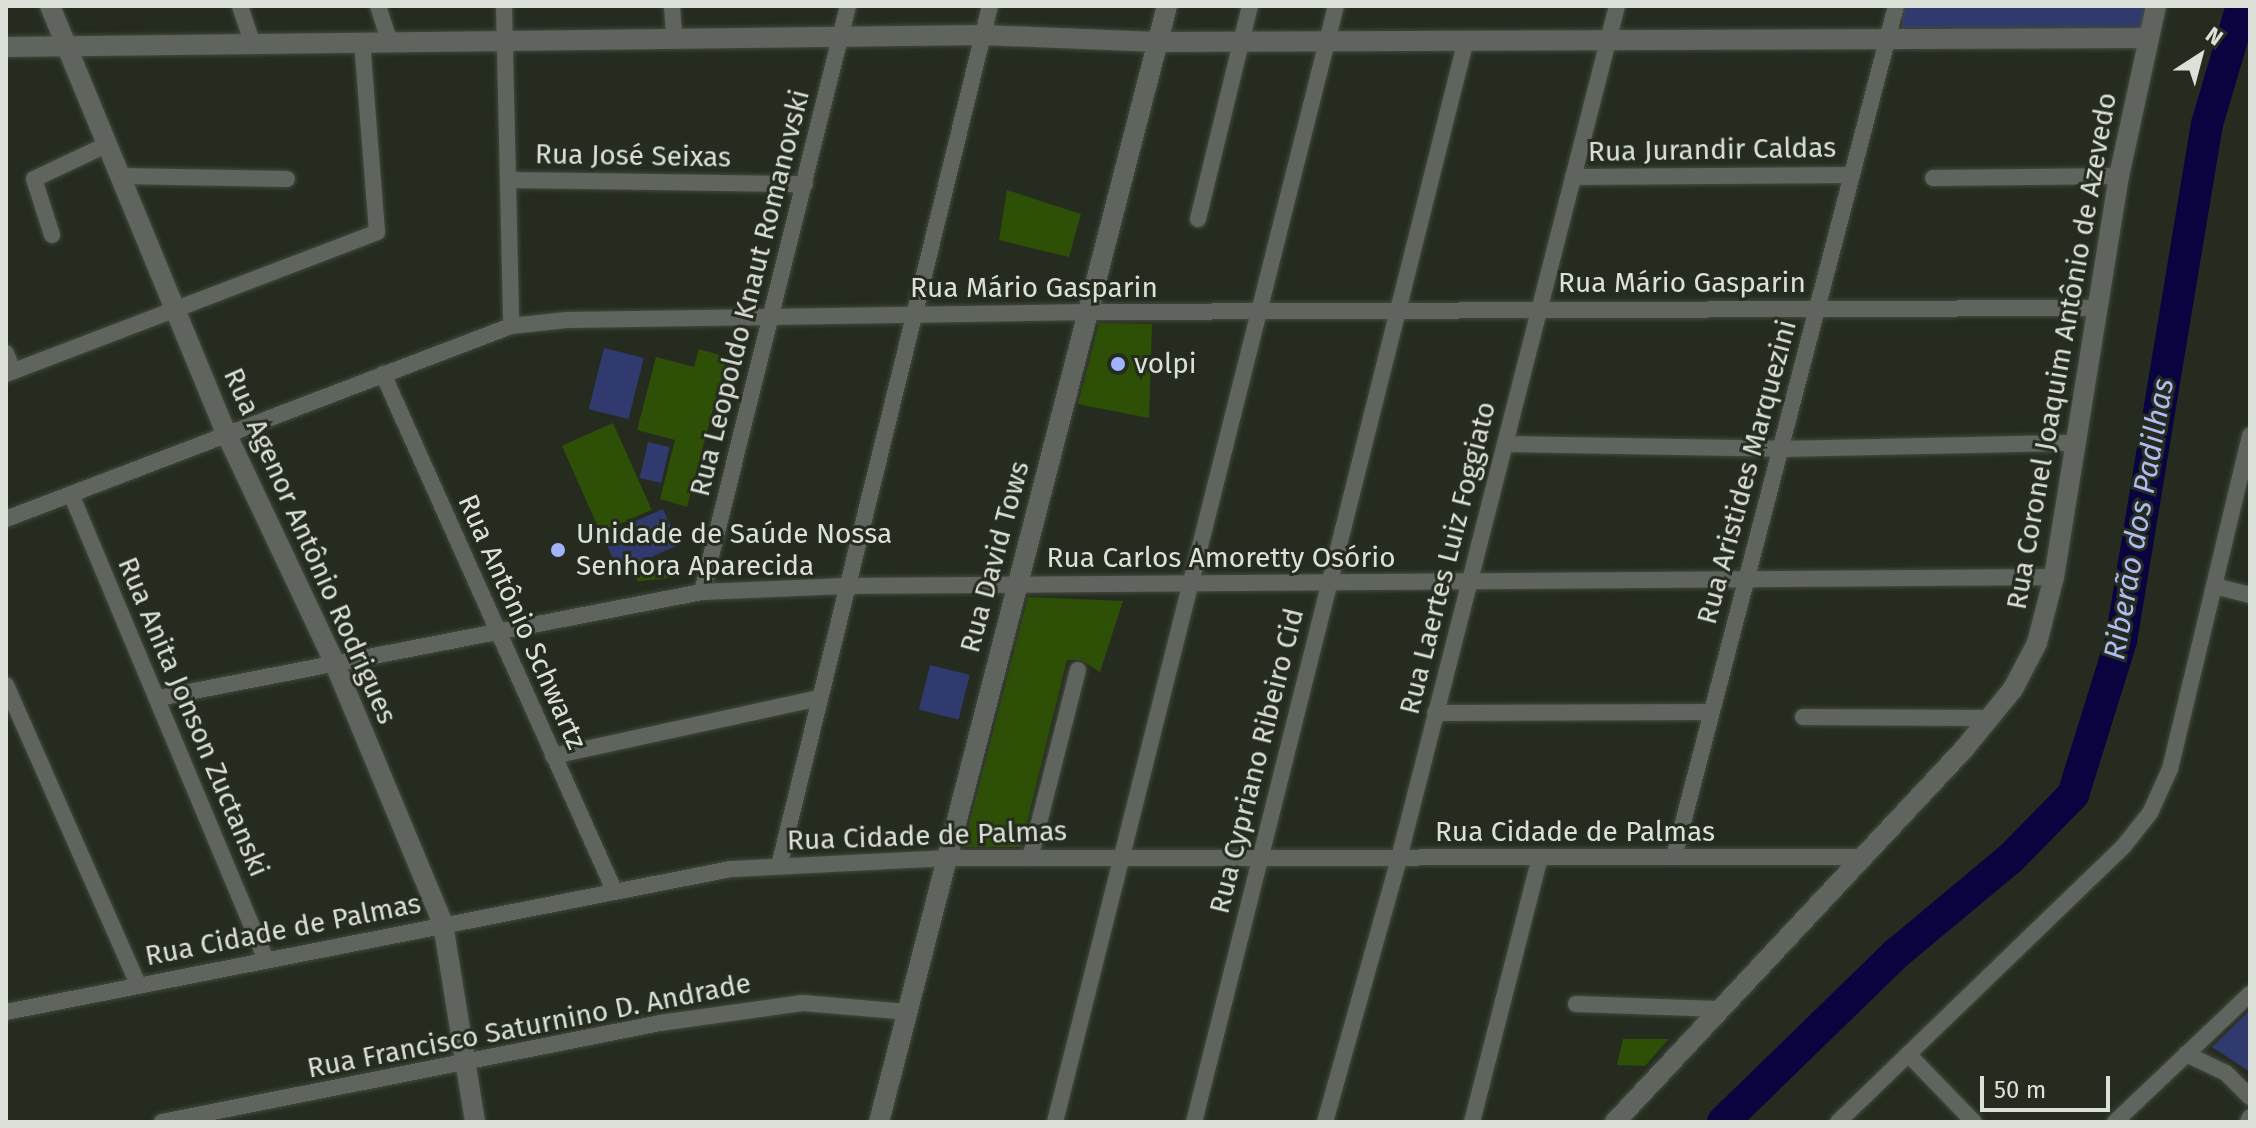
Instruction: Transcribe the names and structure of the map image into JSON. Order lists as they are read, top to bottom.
{
  "streets": {
    "street": [
      "Rua Jurandir Caldas",
      "Rua José Seixas",
      "Rua Mário Gasparin",
      "Rua Leopoldo Knaut Romanovski",
      "Rua Coronel Joaquim Antônio de Azevedo",
      "Rua Aristides Marquezini",
      "Rua Agenor Antônio Rodrigues",
      "Rua David Tows",
      "Rua Carlos Amoretty Osório",
      "Rua Laertes Luiz Foggiato",
      "Rua Antônio Schwartz",
      "Rua Anita Jonson Zuctanski",
      "Rua Cypriano Ribeiro Cid",
      "Rua Cidade de Palmas",
      "Rua Francisco Saturnino D. Andrade"
    ]
  },
  "crossings": [
    ["Rua Jurandir Caldas", "Rua Aristides Marquezini"],
    ["Rua Jurandir Caldas", "Rua Laertes Luiz Foggiato"],
    ["Rua José Seixas", "Rua Leopoldo Knaut Romanovski"],
    ["Rua Mário Gasparin", "Rua Leopoldo Knaut Romanovski"],
    ["Rua Mário Gasparin", "Rua Coronel Joaquim Antônio de Azevedo"],
    ["Rua Mário Gasparin", "Rua Aristides Marquezini"],
    ["Rua Mário Gasparin", "Rua Agenor Antônio Rodrigues"],
    ["Rua Mário Gasparin", "Rua David Tows"],
    ["Rua Mário Gasparin", "Rua Laertes Luiz Foggiato"],
    ["Rua Mário Gasparin", "Rua Antônio Schwartz"],
    ["Rua Mário Gasparin", "Rua Anita Jonson Zuctanski"],
    ["Rua Mário Gasparin", "Rua Cypriano Ribeiro Cid"],
    ["Rua Leopoldo Knaut Romanovski", "Rua Carlos Amoretty Osório"],
    ["Rua Coronel Joaquim Antônio de Azevedo", "Rua Carlos Amoretty Osório"],
    ["Rua Coronel Joaquim Antônio de Azevedo", "Rua Cidade de Palmas"],
    ["Rua Aristides Marquezini", "Rua Carlos Amoretty Osório"],
    ["Rua Aristides Marquezini", "Rua Cidade de Palmas"],
    ["Rua Agenor Antônio Rodrigues", "Rua Carlos Amoretty Osório"],
    ["Rua Agenor Antônio Rodrigues", "Rua Cidade de Palmas"],
    ["Rua Agenor Antônio Rodrigues", "Rua Francisco Saturnino D. Andrade"],
    ["Rua David Tows", "Rua Carlos Amoretty Osório"],
    ["Rua David Tows", "Rua Cidade de Palmas"],
    ["Rua David Tows", "Rua Francisco Saturnino D. Andrade"],
    ["Rua Carlos Amoretty Osório", "Rua Laertes Luiz Foggiato"],
    ["Rua Carlos Amoretty Osório", "Rua Antônio Schwartz"],
    ["Rua Carlos Amoretty Osório", "Rua Anita Jonson Zuctanski"],
    ["Rua Carlos Amoretty Osório", "Rua Cypriano Ribeiro Cid"],
    ["Rua Laertes Luiz Foggiato", "Rua Cidade de Palmas"],
    ["Rua Antônio Schwartz", "Rua Cidade de Palmas"],
    ["Rua Anita Jonson Zuctanski", "Rua Cidade de Palmas"],
    ["Rua Cypriano Ribeiro Cid", "Rua Cidade de Palmas"]
  ],
  "water": ["Riberão dos Padilhas"],
  "places": ["volpi", "Unidade de Saúde Nossa Senhora Aparecida"],
  "scale_bar": "50 m",
  "north": "top right"
}
